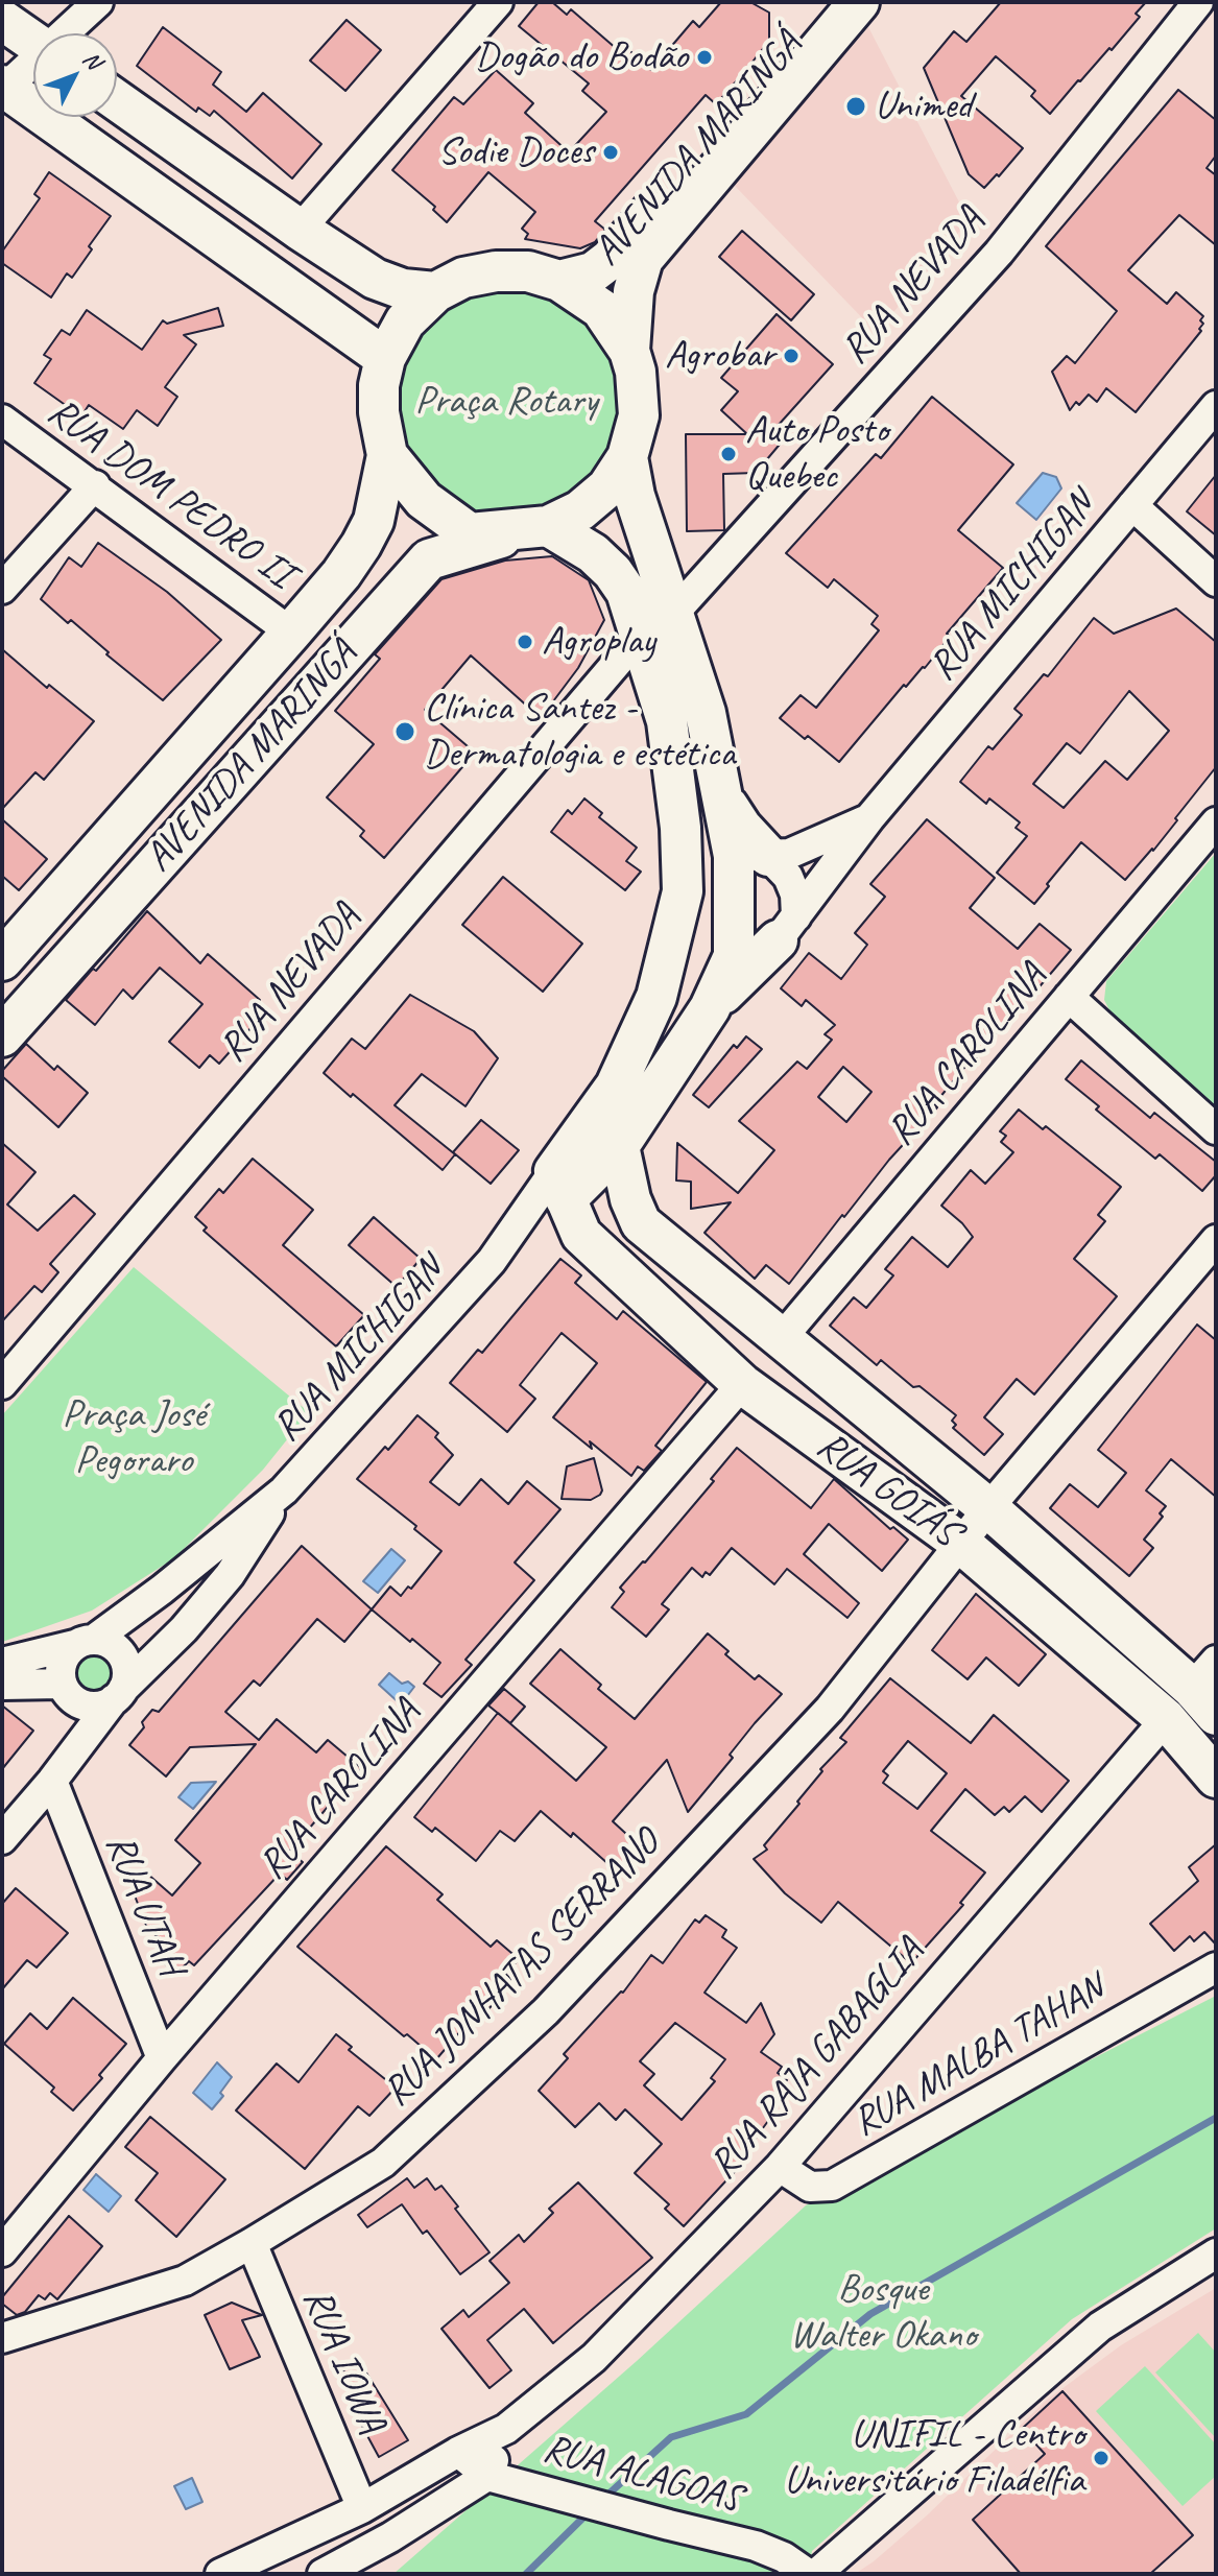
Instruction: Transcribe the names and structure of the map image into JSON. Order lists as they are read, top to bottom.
{
  "streets": {
    "main road": ["AVENIDA MARINGÁ", "RUA GOIÁS"],
    "street": [
      "RUA NEVADA",
      "RUA DOM PEDRO II",
      "RUA MICHIGAN",
      "RUA CAROLINA",
      "RUA UTAH",
      "RUA JONHATAS SERRANO",
      "RUA MALBA TAHAN",
      "RUA RAJA GABAGLIA",
      "RUA IOWA",
      "RUA ALAGOAS"
    ]
  },
  "crossings": [
    ["AVENIDA MARINGÁ", "RUA DOM PEDRO II"],
    ["RUA MICHIGAN", "RUA GOIÁS"],
    ["RUA MICHIGAN", "RUA UTAH"],
    ["RUA CAROLINA", "RUA GOIÁS"],
    ["RUA CAROLINA", "RUA UTAH"],
    ["RUA GOIÁS", "RUA JONHATAS SERRANO"],
    ["RUA GOIÁS", "RUA RAJA GABAGLIA"],
    ["RUA JONHATAS SERRANO", "RUA IOWA"],
    ["RUA MALBA TAHAN", "RUA RAJA GABAGLIA"],
    ["RUA RAJA GABAGLIA", "RUA IOWA"],
    ["RUA RAJA GABAGLIA", "RUA ALAGOAS"]
  ],
  "parks": ["Praça Rotary", "Praça José Pegoraro", "Bosque Walter Okano"],
  "places": [
    "Dogão do Bodão",
    "Unimed",
    "Sodie Doces",
    "Agrobar",
    "Auto Posto Quebec",
    "Agroplay",
    "Clínica Santez - Dermatologia e estética",
    "UNIFIL - Centro Universitário Filadélfia"
  ],
  "north": "top right"
}
